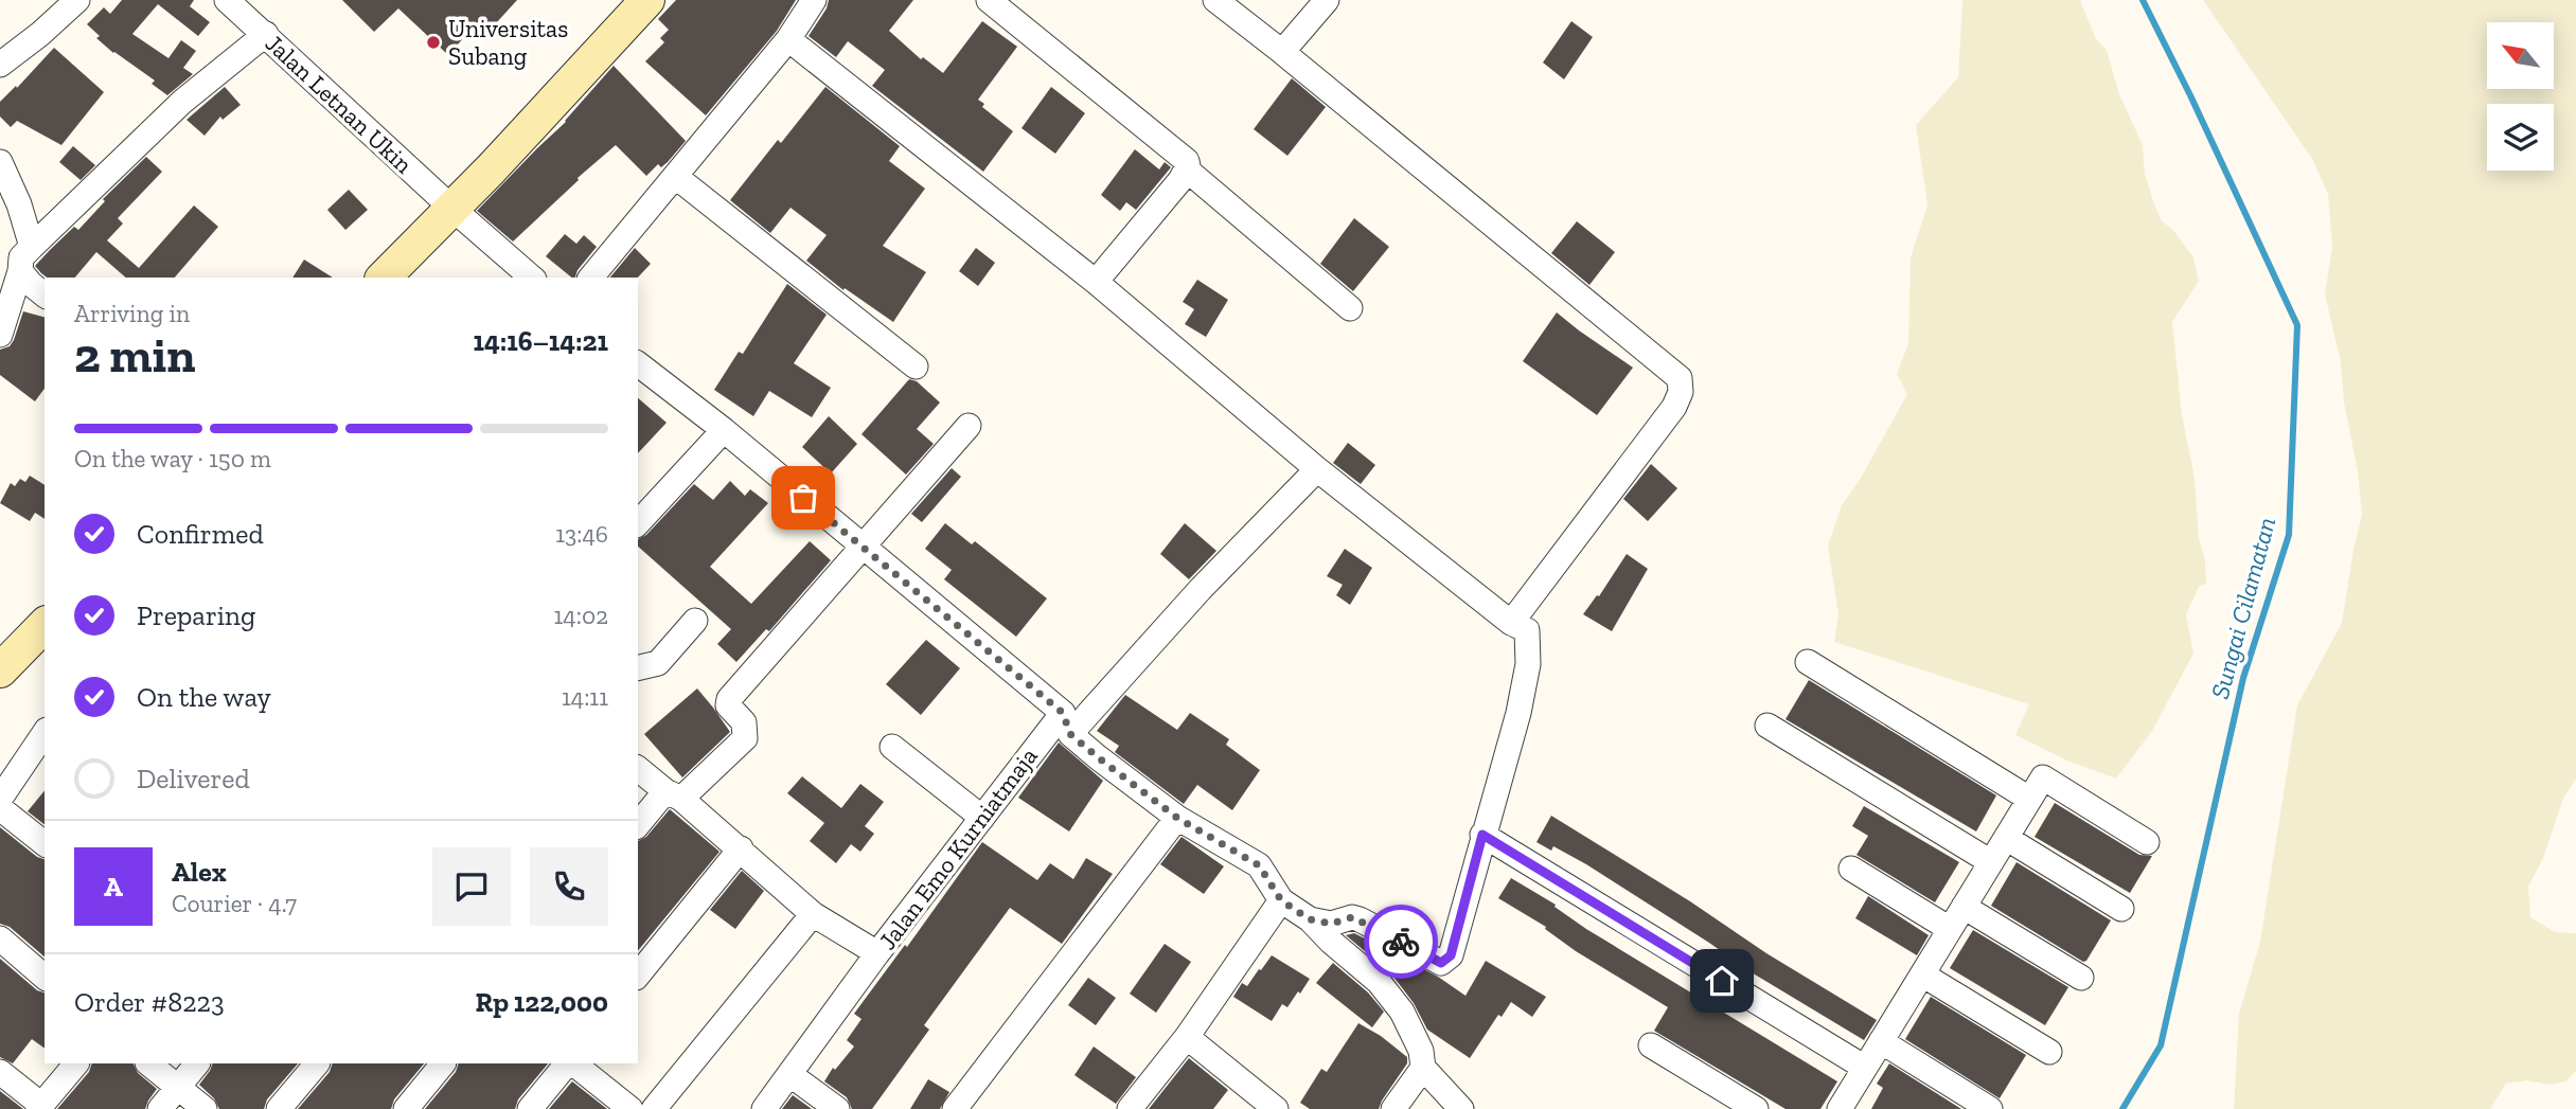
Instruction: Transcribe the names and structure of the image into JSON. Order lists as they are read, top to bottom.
{
  "streets": {
    "street": ["Jalan Letnan Ukin", "Jalan Emo Kurniatmaja"]
  },
  "water": ["Sungai Cilamatan"],
  "places": ["Universitas Subang"],
  "north": "top left",
  "page": {
    "heading": ["2 min", "Arriving in", "14:16–14:21"],
    "panel": [
      "Alex",
      "Courier · 4.7",
      "Order #8223",
      "Rp 122,000"
    ],
    "bar": "On the way · 150 m",
    "list": [
      ["Confirmed", "13:46"],
      ["Preparing", "14:02"],
      ["On the way", "14:11"],
      "Delivered"
    ],
    "round": "A"
  }
}
